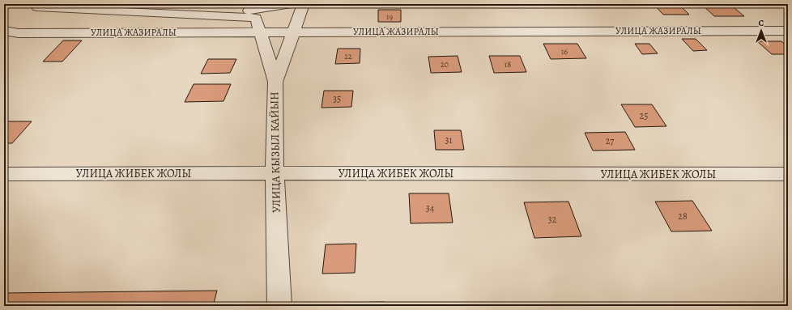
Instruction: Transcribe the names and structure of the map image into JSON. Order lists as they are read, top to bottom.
{
  "streets": {
    "street": ["УЛИЦА ЖАЗИРАЛЫ", "УЛИЦА КЫЗЫЛ КАЙЫН", "УЛИЦА ЖИБЕК ЖОЛЫ"]
  },
  "crossings": [
    ["УЛИЦА ЖАЗИРАЛЫ", "УЛИЦА КЫЗЫЛ КАЙЫН"],
    ["УЛИЦА КЫЗЫЛ КАЙЫН", "УЛИЦА ЖИБЕК ЖОЛЫ"]
  ],
  "house_numbers": [
    "19",
    "16",
    "22",
    "20",
    "18",
    "35",
    "25",
    "31",
    "27",
    "34",
    "28",
    "32"
  ],
  "north": "top"
}
